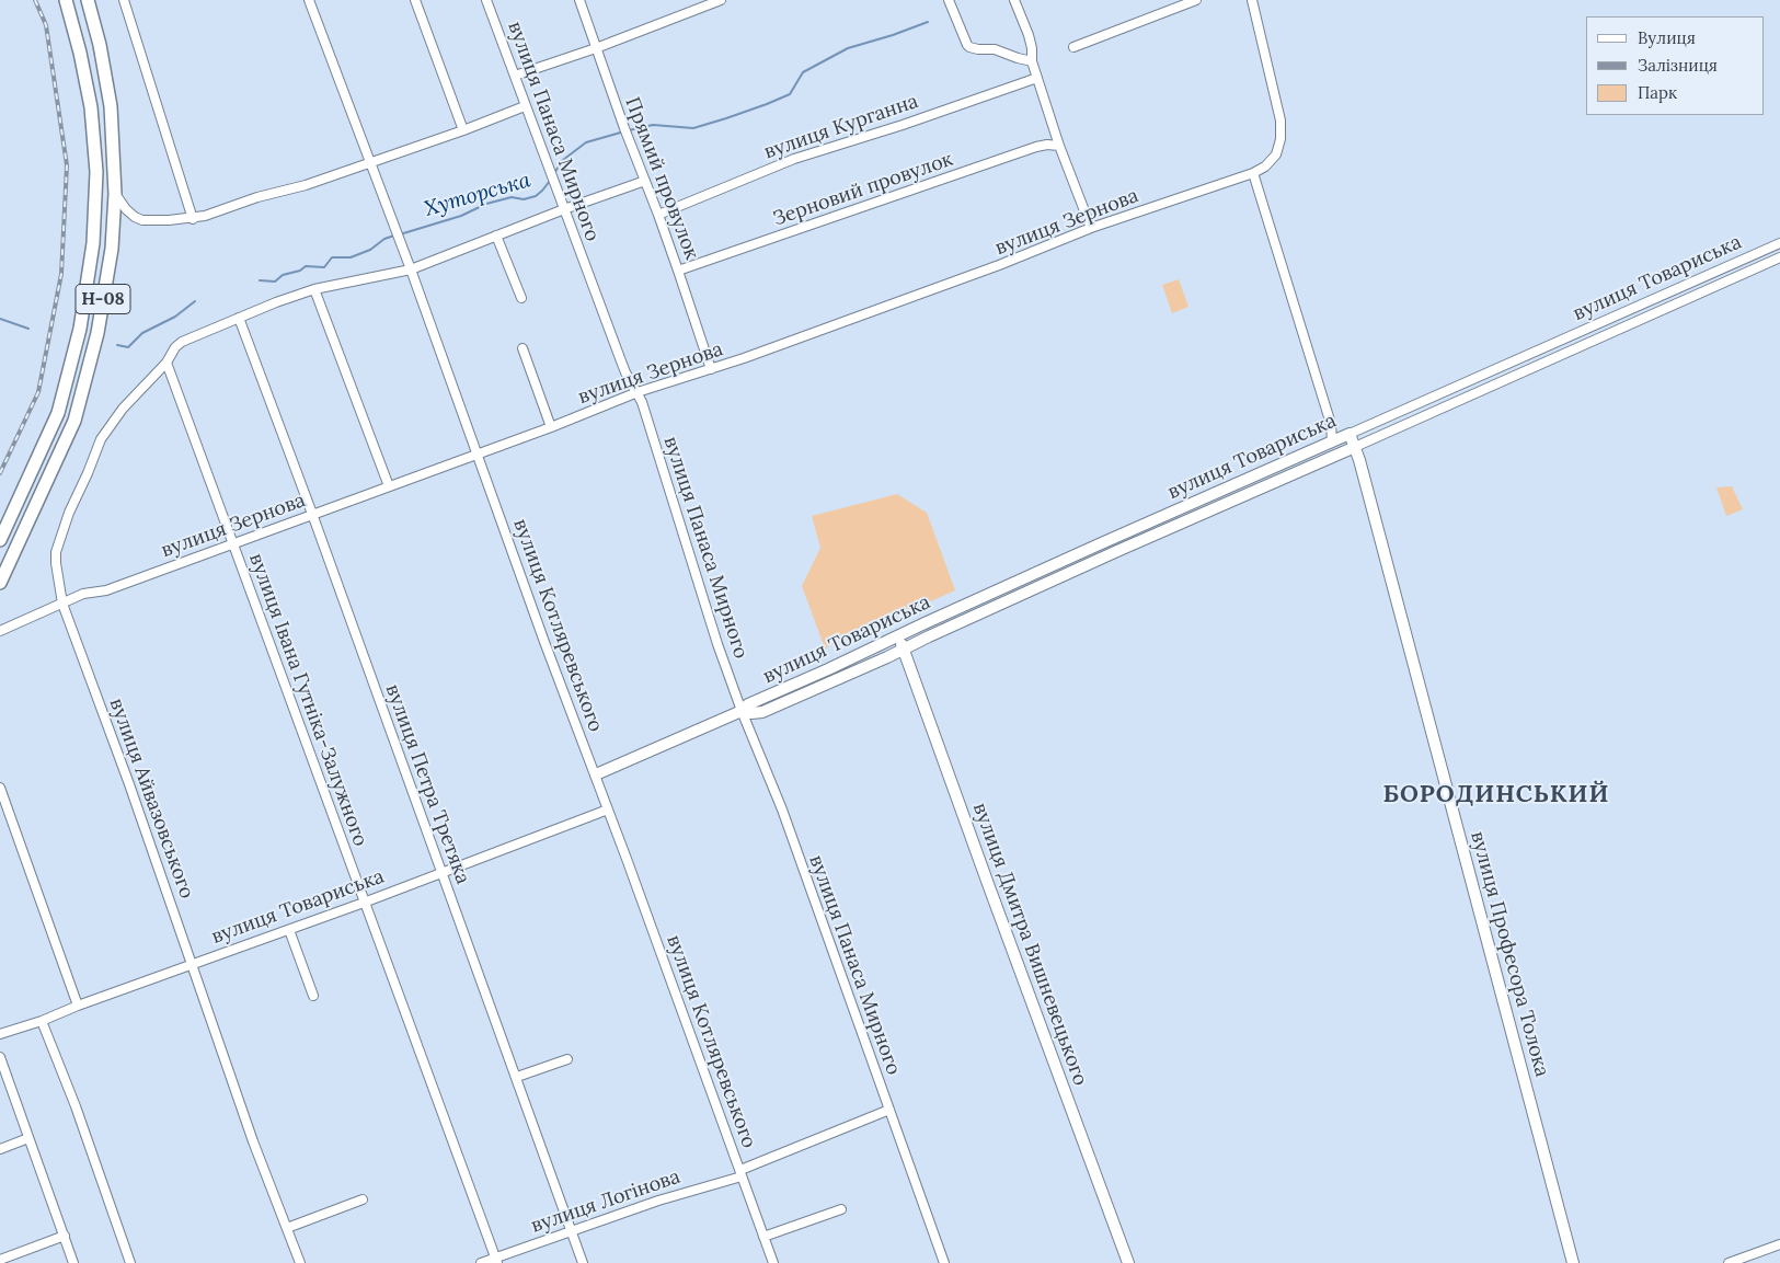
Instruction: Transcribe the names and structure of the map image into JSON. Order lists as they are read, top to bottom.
{
  "streets": {
    "main road": ["Н-08"],
    "street": [
      "вулиця Курганна",
      "вулиця Панаса Мирного",
      "Прямий провулок",
      "Зерновий провулок",
      "вулиця Зернова",
      "вулиця Товариська",
      "вулиця Котляревського",
      "вулиця Івана Гутніка-Залужного",
      "вулиця Петра Третяка",
      "вулиця Айвазовського",
      "вулиця Дмитра Вишневецького",
      "вулиця Професора Толока",
      "вулиця Логінова"
    ]
  },
  "crossings": [
    ["вулиця Курганна", "Прямий провулок"],
    ["вулиця Панаса Мирного", "вулиця Зернова"],
    ["вулиця Панаса Мирного", "вулиця Товариська"],
    ["вулиця Панаса Мирного", "вулиця Айвазовського"],
    ["вулиця Панаса Мирного", "вулиця Логінова"],
    ["Прямий провулок", "Зерновий провулок"],
    ["Прямий провулок", "вулиця Зернова"],
    ["Прямий провулок", "вулиця Айвазовського"],
    ["вулиця Зернова", "вулиця Котляревського"],
    ["вулиця Зернова", "вулиця Івана Гутніка-Залужного"],
    ["вулиця Зернова", "вулиця Петра Третяка"],
    ["вулиця Зернова", "вулиця Айвазовського"],
    ["вулиця Товариська", "вулиця Котляревського"],
    ["вулиця Товариська", "вулиця Івана Гутніка-Залужного"],
    ["вулиця Товариська", "вулиця Петра Третяка"],
    ["вулиця Товариська", "вулиця Айвазовського"],
    ["вулиця Товариська", "вулиця Дмитра Вишневецького"],
    ["вулиця Товариська", "вулиця Професора Толока"],
    ["вулиця Котляревського", "вулиця Айвазовського"],
    ["вулиця Котляревського", "вулиця Логінова"],
    ["вулиця Івана Гутніка-Залужного", "вулиця Айвазовського"],
    ["вулиця Івана Гутніка-Залужного", "вулиця Логінова"],
    ["вулиця Петра Третяка", "вулиця Айвазовського"],
    ["вулиця Петра Третяка", "вулиця Логінова"]
  ],
  "districts": ["БОРОДИНСЬКИЙ"],
  "water": ["Хуторська"],
  "legend": ["Вулиця", "Залізниця", "Парк"]
}
